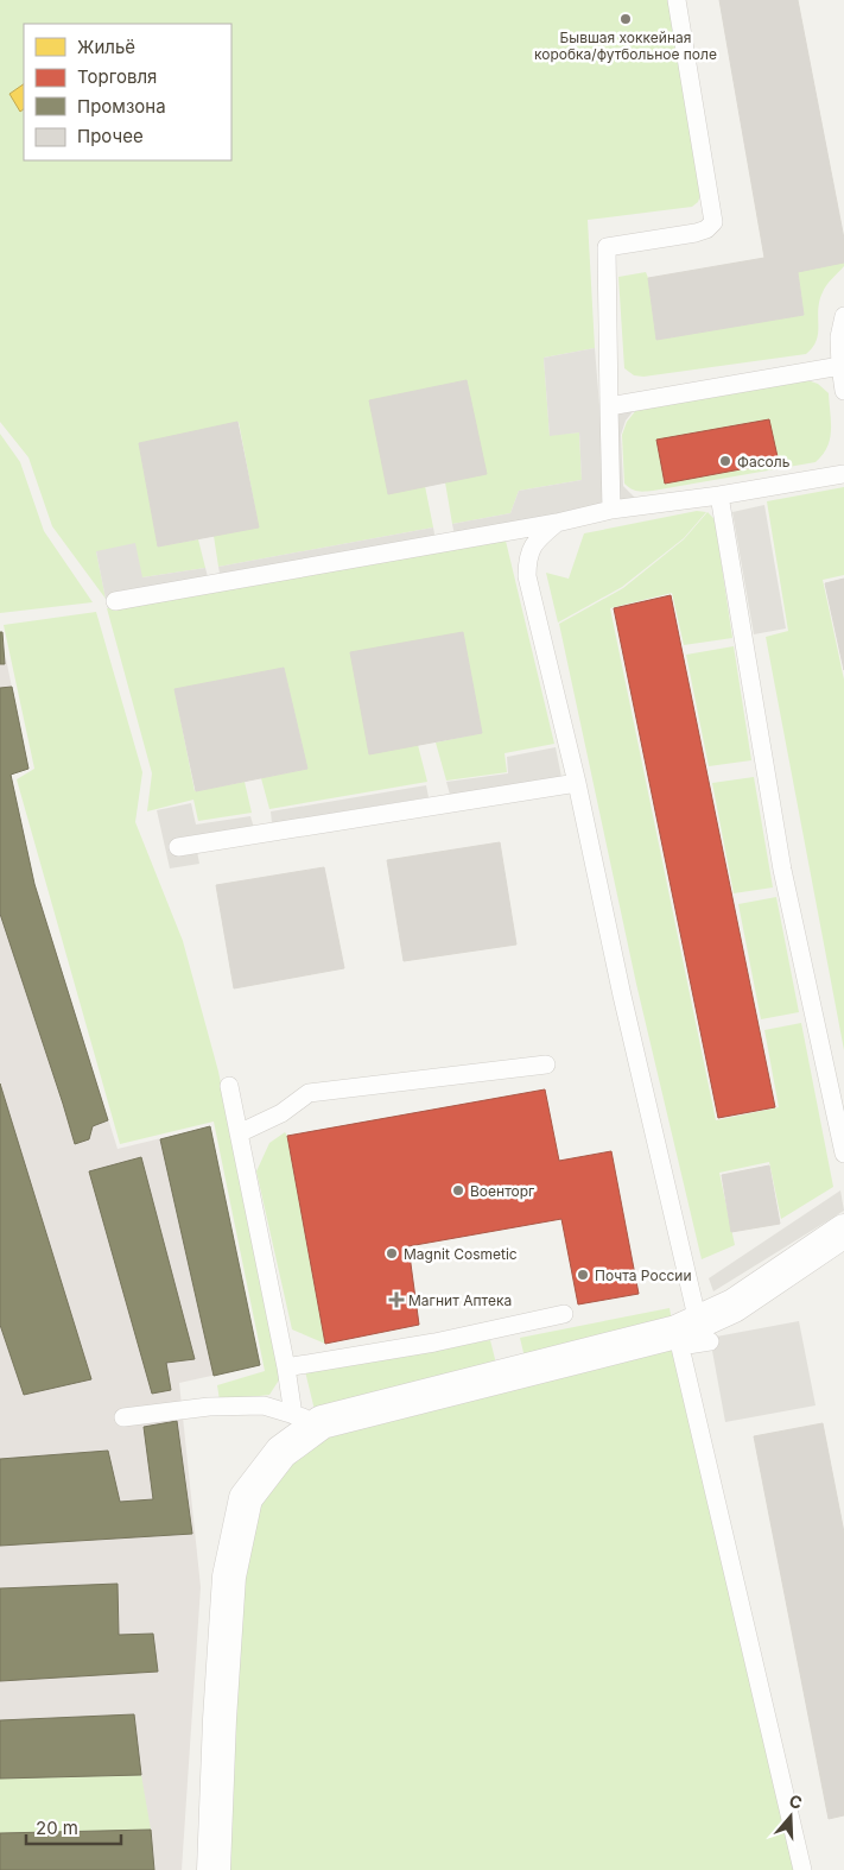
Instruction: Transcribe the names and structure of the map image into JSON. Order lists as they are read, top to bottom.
{
  "places": {
    "other": [
      "Бывшая хоккейная коробка/футбольное поле",
      "Фасоль",
      "Военторг",
      "Magnit Cosmetic",
      "Почта России"
    ],
    "health": ["Магнит Аптека"]
  },
  "legend": [
    "Жильё",
    "Торговля",
    "Промзона",
    "Прочее"
  ],
  "scale_bar": "20 m",
  "north": "top"
}
